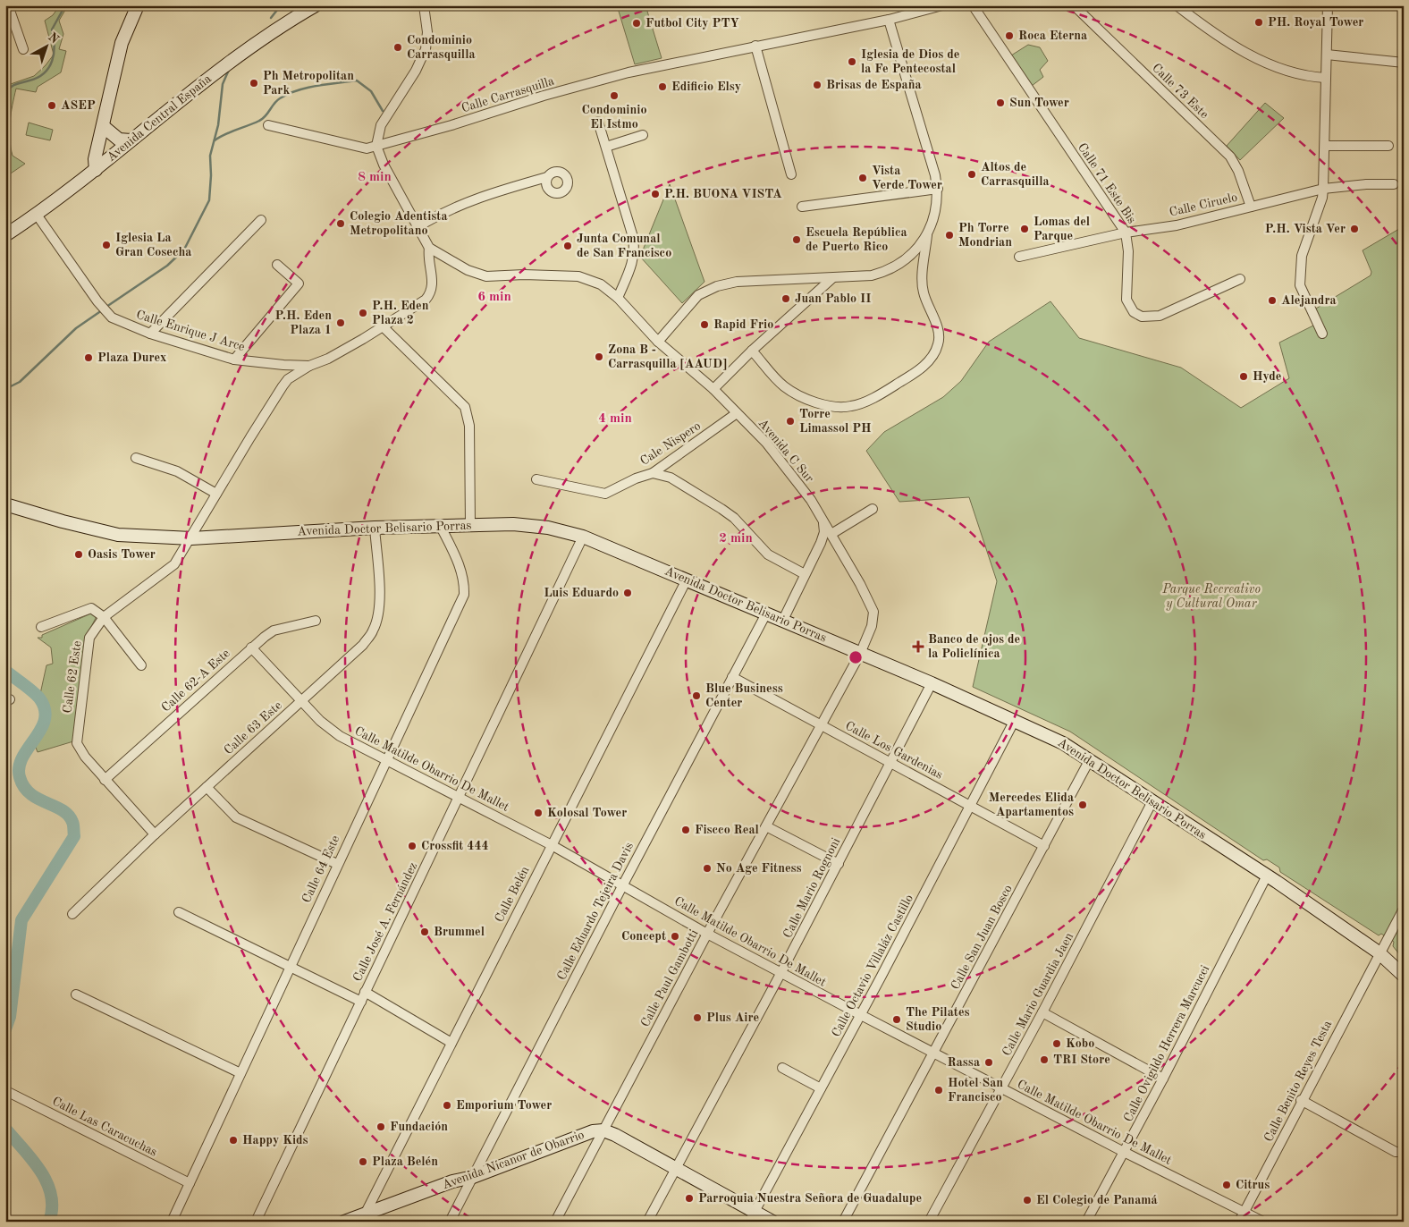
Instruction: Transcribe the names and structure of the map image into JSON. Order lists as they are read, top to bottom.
{
  "streets": {
    "street": [
      "Calle 73 Este",
      "Calle Carrasquilla",
      "Avenida Central España",
      "Calle 71 Este Bis",
      "Calle Ciruelo",
      "Calle Enrique J Arce",
      "Cale Nispero",
      "Avenida C Sur",
      "Avenida Doctor Belisario Porras",
      "Calle 62 Este",
      "Calle 62-A Este",
      "Calle 63 Este",
      "Calle Los Gardenias",
      "Calle Matilde Obarrio De Mallet",
      "Calle 64 Este",
      "Calle Mario Rognoni",
      "Calle Belén",
      "Calle Eduardo Tejeira Davis",
      "Calle José A. Fernández",
      "Calle San Juan Bosco",
      "Calle Octavio Villaláz Castillo",
      "Calle Paul Gambotti",
      "Calle Mario Guardia Jaen",
      "Calle Ovigildo Herrera Marcucci",
      "Calle Benito Reyes Testa",
      "Calle Las Caracuchas",
      "Avenida Nicanor de Obarrio"
    ]
  },
  "crossings": [
    ["Calle 73 Este", "Calle Ciruelo"],
    ["Avenida Central España", "Calle Enrique J Arce"],
    ["Calle 71 Este Bis", "Calle Ciruelo"],
    ["Calle Enrique J Arce", "Avenida C Sur"],
    ["Cale Nispero", "Avenida C Sur"],
    ["Avenida C Sur", "Avenida Doctor Belisario Porras"],
    ["Avenida C Sur", "Calle Paul Gambotti"],
    ["Avenida Doctor Belisario Porras", "Calle 62 Este"],
    ["Avenida Doctor Belisario Porras", "Calle 63 Este"],
    ["Avenida Doctor Belisario Porras", "Calle 64 Este"],
    ["Avenida Doctor Belisario Porras", "Calle Mario Rognoni"],
    ["Avenida Doctor Belisario Porras", "Calle Belén"],
    ["Avenida Doctor Belisario Porras", "Calle Eduardo Tejeira Davis"],
    ["Avenida Doctor Belisario Porras", "Calle José A. Fernández"],
    ["Avenida Doctor Belisario Porras", "Calle San Juan Bosco"],
    ["Avenida Doctor Belisario Porras", "Calle Octavio Villaláz Castillo"],
    ["Avenida Doctor Belisario Porras", "Calle Paul Gambotti"],
    ["Avenida Doctor Belisario Porras", "Calle Mario Guardia Jaen"],
    ["Avenida Doctor Belisario Porras", "Calle Ovigildo Herrera Marcucci"],
    ["Avenida Doctor Belisario Porras", "Calle Benito Reyes Testa"],
    ["Calle 62 Este", "Calle 62-A Este"],
    ["Calle 62 Este", "Calle 63 Este"],
    ["Calle 62-A Este", "Calle Matilde Obarrio De Mallet"],
    ["Calle 63 Este", "Calle Matilde Obarrio De Mallet"],
    ["Calle Los Gardenias", "Calle Mario Rognoni"],
    ["Calle Los Gardenias", "Calle Eduardo Tejeira Davis"],
    ["Calle Los Gardenias", "Calle San Juan Bosco"],
    ["Calle Los Gardenias", "Calle Octavio Villaláz Castillo"],
    ["Calle Los Gardenias", "Calle Paul Gambotti"],
    ["Calle Matilde Obarrio De Mallet", "Calle 64 Este"],
    ["Calle Matilde Obarrio De Mallet", "Calle Mario Rognoni"],
    ["Calle Matilde Obarrio De Mallet", "Calle Belén"],
    ["Calle Matilde Obarrio De Mallet", "Calle Eduardo Tejeira Davis"],
    ["Calle Matilde Obarrio De Mallet", "Calle José A. Fernández"],
    ["Calle Matilde Obarrio De Mallet", "Calle San Juan Bosco"],
    ["Calle Matilde Obarrio De Mallet", "Calle Octavio Villaláz Castillo"],
    ["Calle Matilde Obarrio De Mallet", "Calle Paul Gambotti"],
    ["Calle Matilde Obarrio De Mallet", "Calle Mario Guardia Jaen"],
    ["Calle Matilde Obarrio De Mallet", "Calle Ovigildo Herrera Marcucci"],
    ["Calle Matilde Obarrio De Mallet", "Calle Benito Reyes Testa"],
    ["Calle 64 Este", "Calle Las Caracuchas"],
    ["Calle Belén", "Avenida Nicanor de Obarrio"],
    ["Calle Eduardo Tejeira Davis", "Avenida Nicanor de Obarrio"],
    ["Calle Paul Gambotti", "Avenida Nicanor de Obarrio"]
  ],
  "parks": ["Parque Recreativo y Cultural Omar"],
  "places": {
    "other": [
      "PH. Royal Tower",
      "Futbol City PTY",
      "Roca Eterna",
      "Condominio Carrasquilla",
      "Iglesia de Dios de la Fe Pentecostal",
      "Ph Metropolitan Park",
      "Brisas de España",
      "Edificio Elsy",
      "Condominio El Istmo",
      "Sun Tower",
      "ASEP",
      "Altos de Carrasquilla",
      "Vista Verde Tower",
      "P.H. BUONA VISTA",
      "Colegio Adentista Metropolitano",
      "Lomas del Parque",
      "P.H. Vista Ver",
      "Ph Torre Mondrian",
      "Escuela República de Puerto Rico",
      "Iglesia La Gran Cosecha",
      "Junta Comunal de San Francisco",
      "Juan Pablo II",
      "Alejandra",
      "P.H. Eden Plaza 2",
      "P.H. Eden Plaza 1",
      "Rapid Frio",
      "Zona B - Carrasquilla [AAUD]",
      "Plaza Durex",
      "Hyde",
      "Torre Limassol PH",
      "Oasis Tower",
      "Luis Eduardo",
      "Blue Business Center",
      "Mercedes Elida Apartamentos",
      "Kolosal Tower",
      "Fiscco Real",
      "Crossfit 444",
      "No Age Fitness",
      "Brummel",
      "Concept",
      "Plus Aire",
      "The Pilates Studio",
      "Kobo",
      "TRI Store",
      "Rassa",
      "Hotel San Francisco",
      "Emporium Tower",
      "Fundación",
      "Happy Kids",
      "Plaza Belén",
      "Citrus",
      "Parroquia Nuestra Señora de Guadalupe",
      "El Colegio de Panamá"
    ],
    "health": ["Banco de ojos de la Policlínica"]
  },
  "north": "top right",
  "rings": [
    "8 min",
    "6 min",
    "4 min",
    "2 min"
  ]
}
